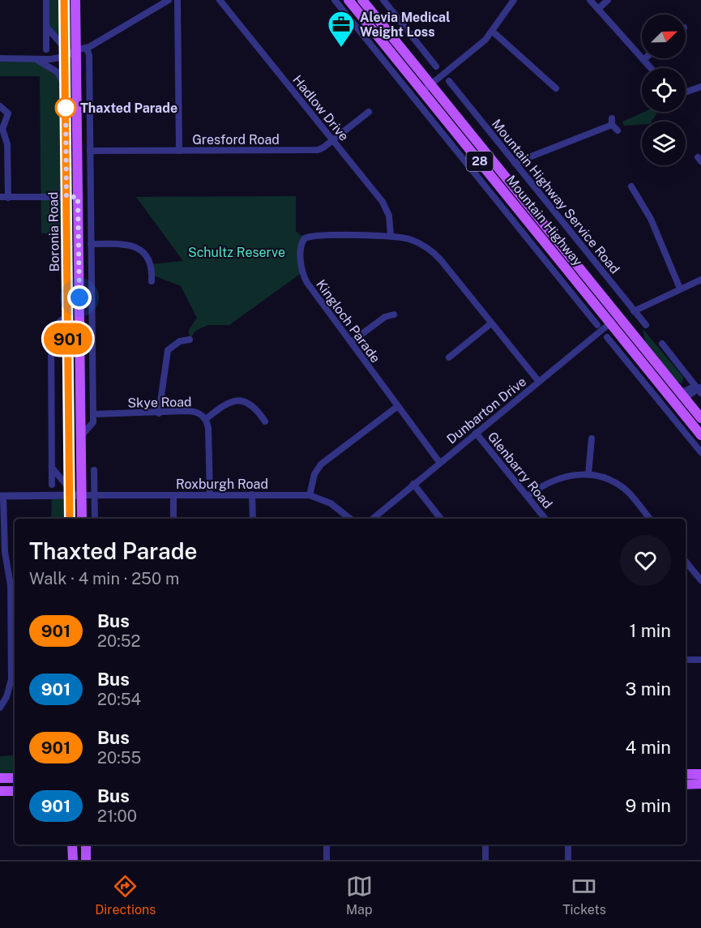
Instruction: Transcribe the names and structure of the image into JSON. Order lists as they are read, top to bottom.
{
  "streets": {
    "main road": ["28", "Mountain Highway", "Boronia Road"],
    "street": [
      "Hadlow Drive",
      "Gresford Road",
      "Mountain Highway Service Road",
      "Kingloch Parade",
      "Skye Road",
      "Dunbarton Drive",
      "Glenbarry Road",
      "Roxburgh Road"
    ]
  },
  "crossings": [
    ["Hadlow Drive", "Gresford Road"],
    ["Hadlow Drive", "Kingloch Parade"],
    ["Mountain Highway", "Dunbarton Drive"],
    ["Boronia Road", "Roxburgh Road"],
    ["Kingloch Parade", "Dunbarton Drive"],
    ["Skye Road", "Roxburgh Road"],
    ["Dunbarton Drive", "Glenbarry Road"]
  ],
  "parks": ["Schultz Reserve"],
  "places": {
    "office": ["Alevia Medical Weight Loss"],
    "other": ["Thaxted Parade"]
  },
  "lines": ["bus line 901"],
  "north": "top right",
  "page": {
    "on_map": "901",
    "heading": ["Thaxted Parade", "Walk · 4 min · 250 m"],
    "list": [
      {
        "mark": "901",
        "name": "Bus",
        "note": "20:52",
        "value": "1 min"
      },
      {
        "mark": "901",
        "name": "Bus",
        "note": "20:54",
        "value": "3 min"
      },
      {
        "mark": "901",
        "name": "Bus",
        "note": "20:55",
        "value": "4 min"
      },
      {
        "mark": "901",
        "name": "Bus",
        "note": "21:00",
        "value": "9 min"
      }
    ],
    "tabs": ["Directions", "Map", "Tickets"]
  }
}
